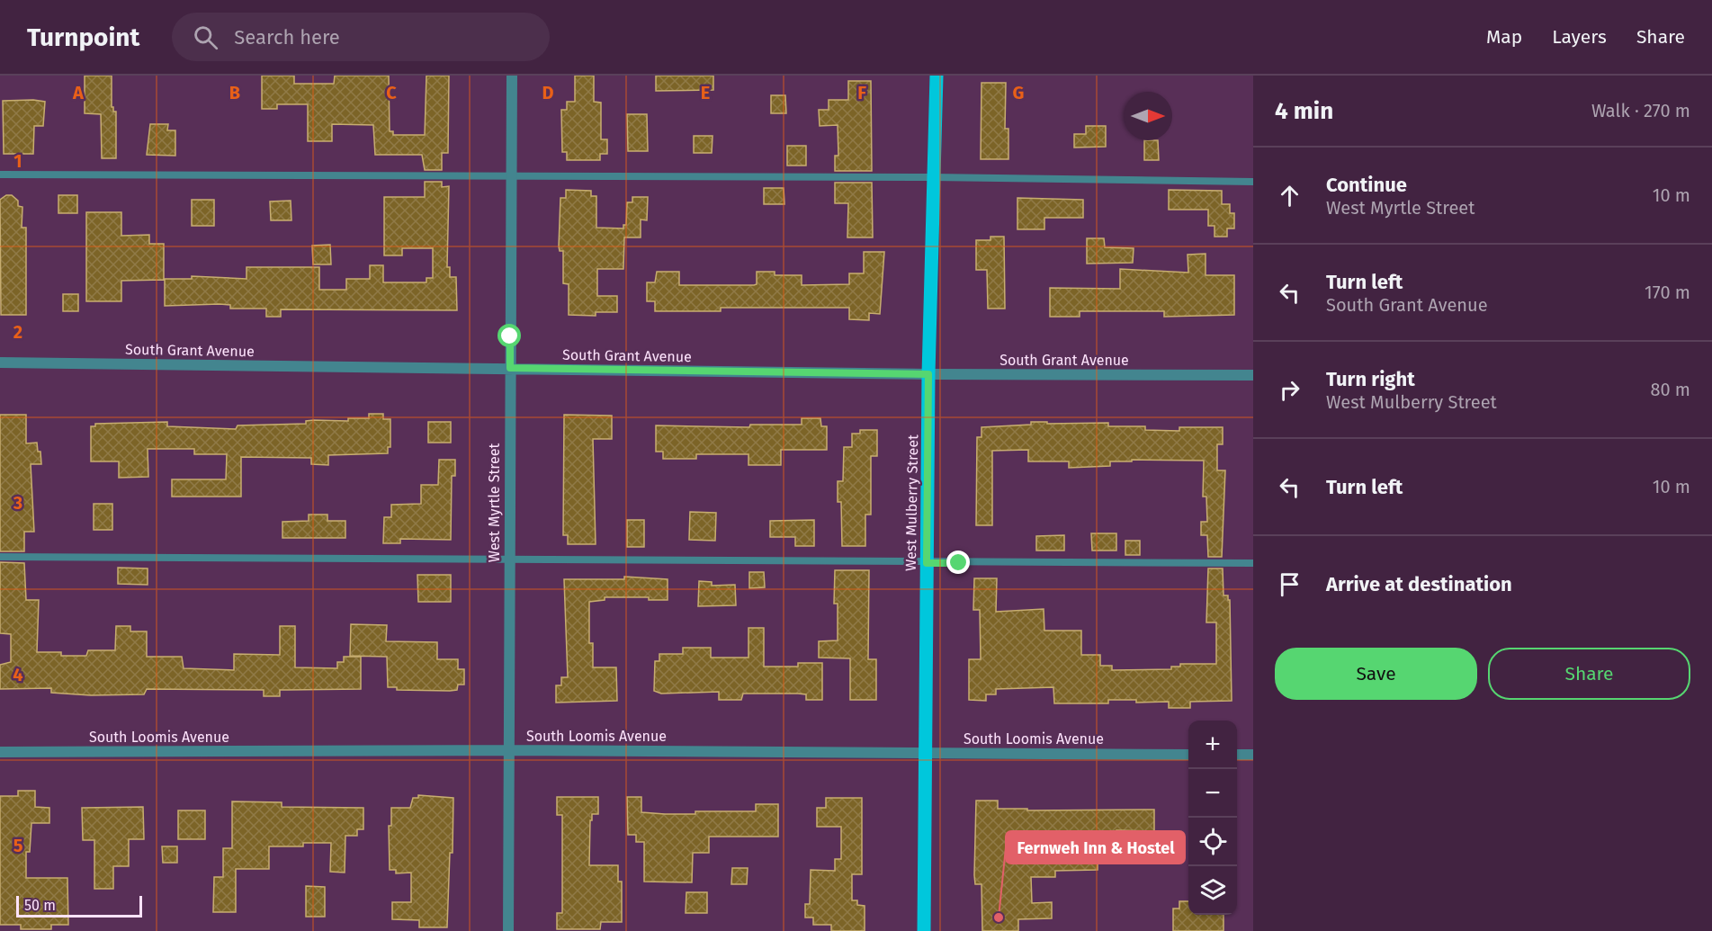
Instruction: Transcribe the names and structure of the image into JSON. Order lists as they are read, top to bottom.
{
  "streets": {
    "main road": ["West Mulberry Street"],
    "street": ["South Grant Avenue", "West Myrtle Street", "South Loomis Avenue"]
  },
  "crossings": [
    ["South Grant Avenue", "West Myrtle Street"],
    ["South Grant Avenue", "West Mulberry Street"],
    ["West Myrtle Street", "South Loomis Avenue"],
    ["West Mulberry Street", "South Loomis Avenue"]
  ],
  "places": ["Fernweh Inn & Hostel"],
  "scale_bar": "50 m",
  "north": "right",
  "page": {
    "header": "Turnpoint",
    "search": "Search here",
    "nav": ["Map", "Layers", "Share"],
    "heading": ["4 min", "Walk · 270 m"],
    "list": [
      ["Continue", "West Myrtle Street", "10 m"],
      ["Turn left", "South Grant Avenue", "170 m"],
      ["Turn right", "West Mulberry Street", "80 m"],
      ["Turn left", "10 m"],
      "Arrive at destination"
    ],
    "buttons": ["Save", "Share"],
    "map_buttons": ["+", "−"],
    "scale": "50 m"
  },
  "grid": {
    "columns": [
      "A",
      "B",
      "C",
      "D",
      "E",
      "F",
      "G"
    ],
    "rows": [
      "1",
      "2",
      "3",
      "4",
      "5"
    ]
  }
}
